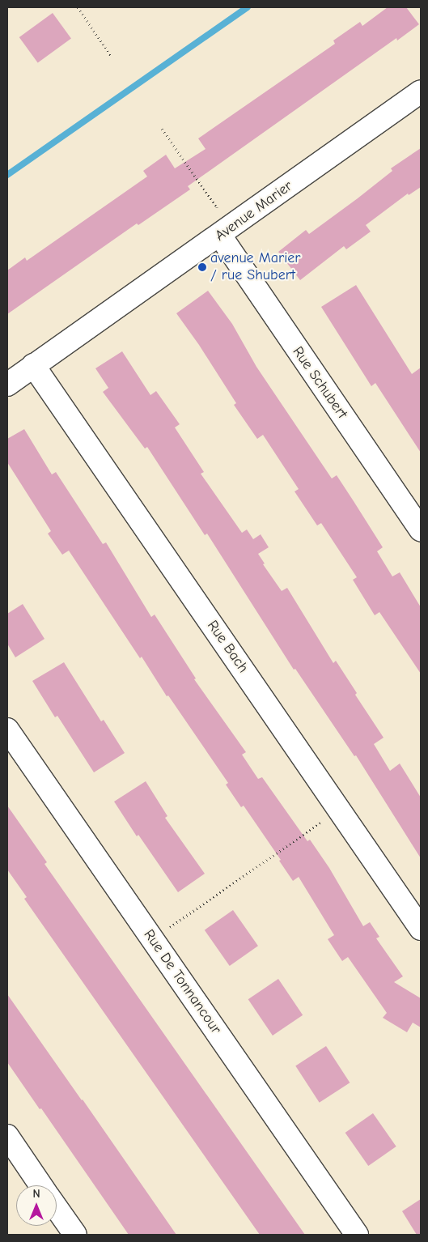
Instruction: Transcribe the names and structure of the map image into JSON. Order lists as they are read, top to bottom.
{
  "streets": {
    "street": [
      "Avenue Marier",
      "Rue Schubert",
      "Rue Bach",
      "Rue De Tonnancour"
    ]
  },
  "crossings": [
    ["Avenue Marier", "Rue Schubert"],
    ["Avenue Marier", "Rue Bach"]
  ],
  "places": ["avenue Marier / rue Shubert"],
  "north": "top"
}
